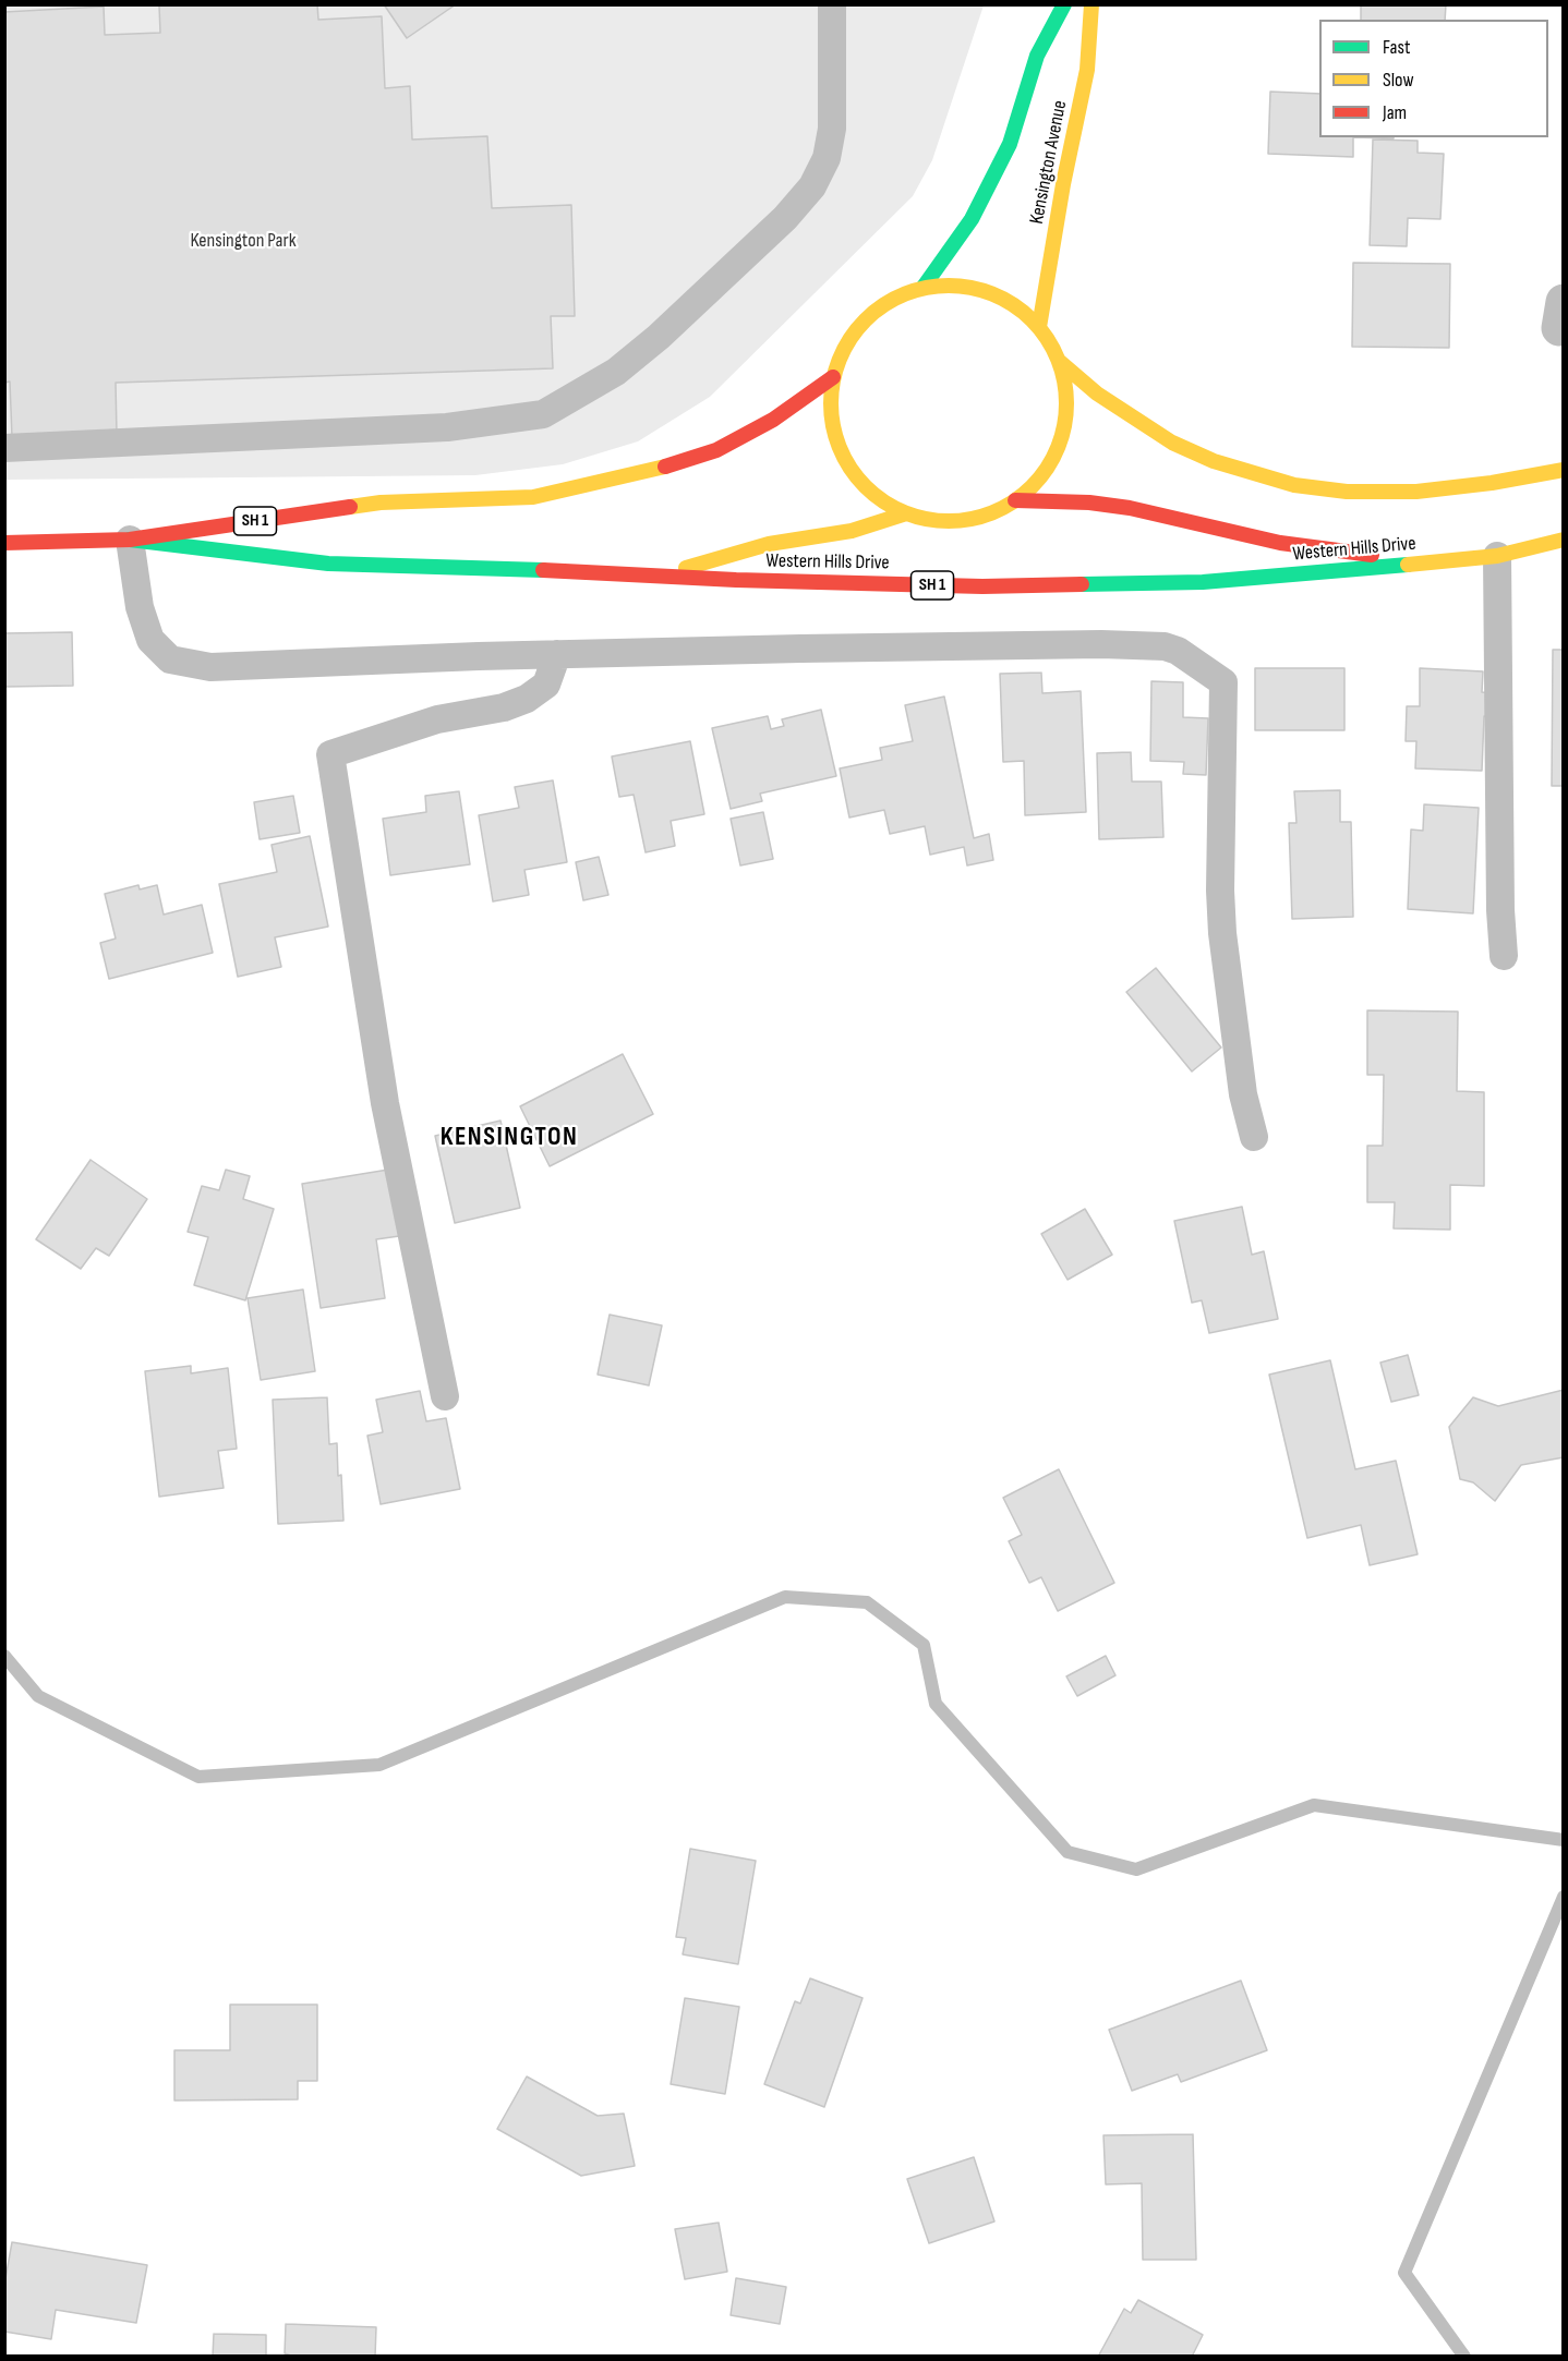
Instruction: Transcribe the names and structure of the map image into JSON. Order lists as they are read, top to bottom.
{
  "streets": {
    "main road": ["Kensington Avenue", "SH 1", "Western Hills Drive"]
  },
  "crossings": [
    ["SH 1", "Western Hills Drive"]
  ],
  "districts": ["KENSINGTON"],
  "parks": ["Kensington Park"],
  "legend": ["Fast", "Slow", "Jam"]
}
